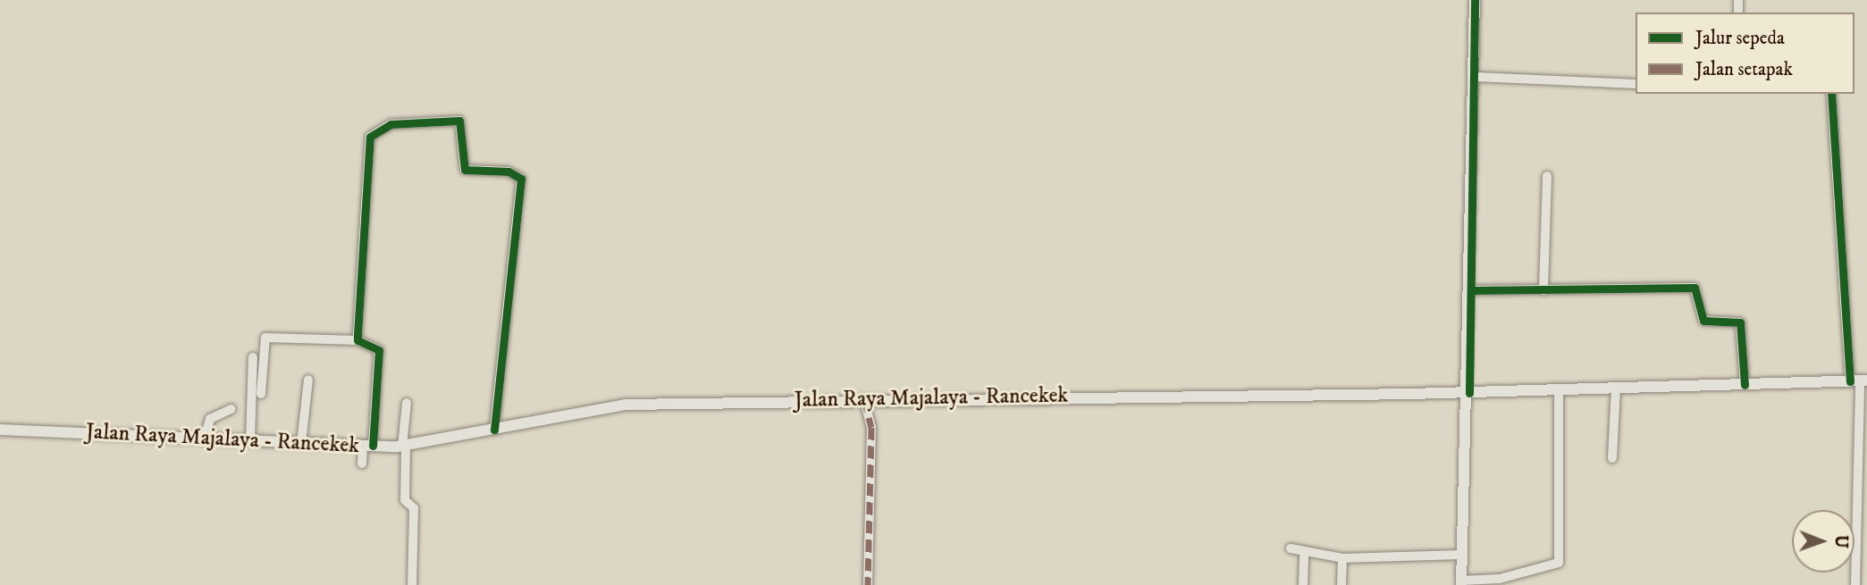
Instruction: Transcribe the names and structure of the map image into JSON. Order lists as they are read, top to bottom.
{
  "streets": {
    "main road": ["Jalan Raya Majalaya - Rancekek"]
  },
  "legend": ["Jalur sepeda", "Jalan setapak"],
  "north": "right"
}
